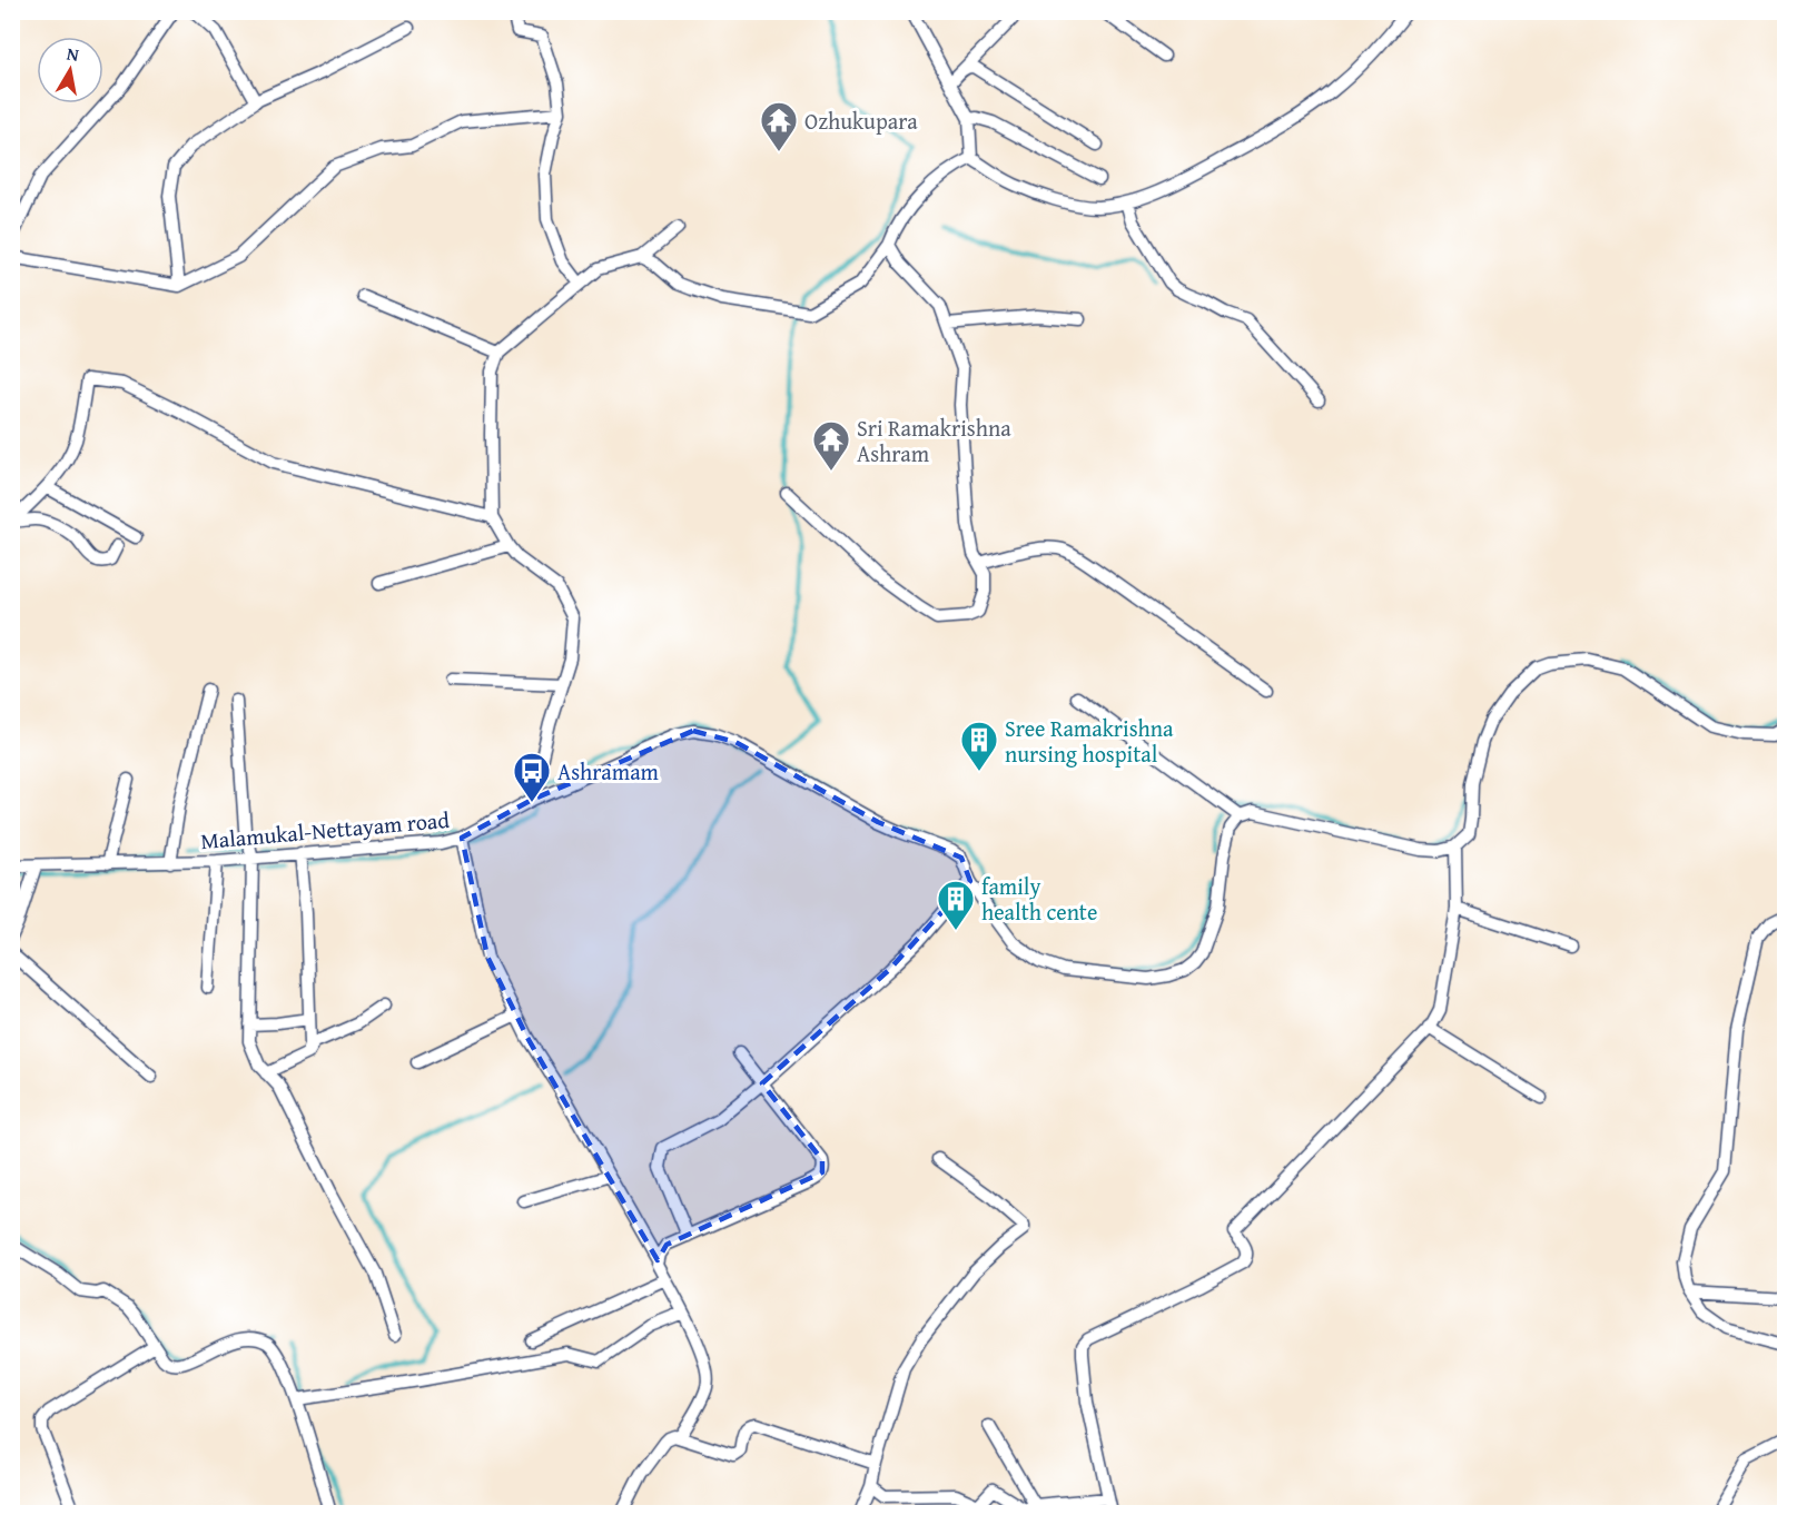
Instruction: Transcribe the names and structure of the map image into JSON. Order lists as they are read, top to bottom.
{
  "streets": {
    "street": ["Malamukal-Nettayam road"]
  },
  "places": {
    "temple": ["Ozhukupara", "Sri Ramakrishna Ashram"],
    "building": ["Sree Ramakrishna nursing hospital", "family health cente"],
    "bus stop": ["Ashramam"]
  },
  "north": "top"
}
